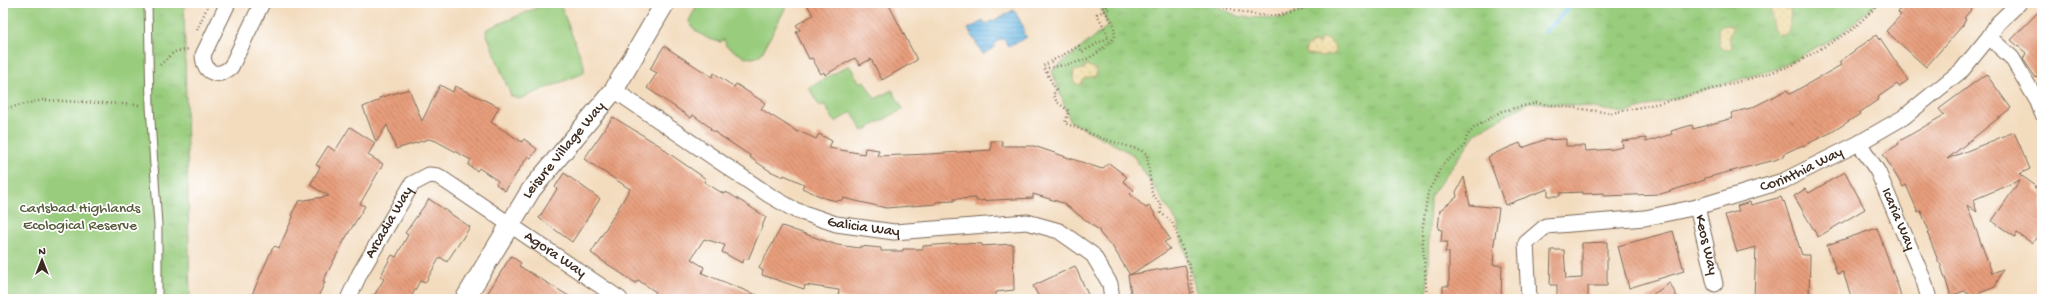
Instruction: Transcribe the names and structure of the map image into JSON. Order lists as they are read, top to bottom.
{
  "streets": {
    "street": [
      "Leisure Village Way",
      "Corinthia Way",
      "Icaria Way",
      "Arcadia Way",
      "Galicia Way",
      "Keos Way",
      "Agora Way"
    ]
  },
  "crossings": [
    ["Leisure Village Way", "Arcadia Way"],
    ["Leisure Village Way", "Galicia Way"],
    ["Leisure Village Way", "Agora Way"],
    ["Corinthia Way", "Icaria Way"],
    ["Corinthia Way", "Keos Way"],
    ["Arcadia Way", "Agora Way"]
  ],
  "parks": ["Carlsbad Highlands Ecological Reserve"],
  "north": "top"
}
